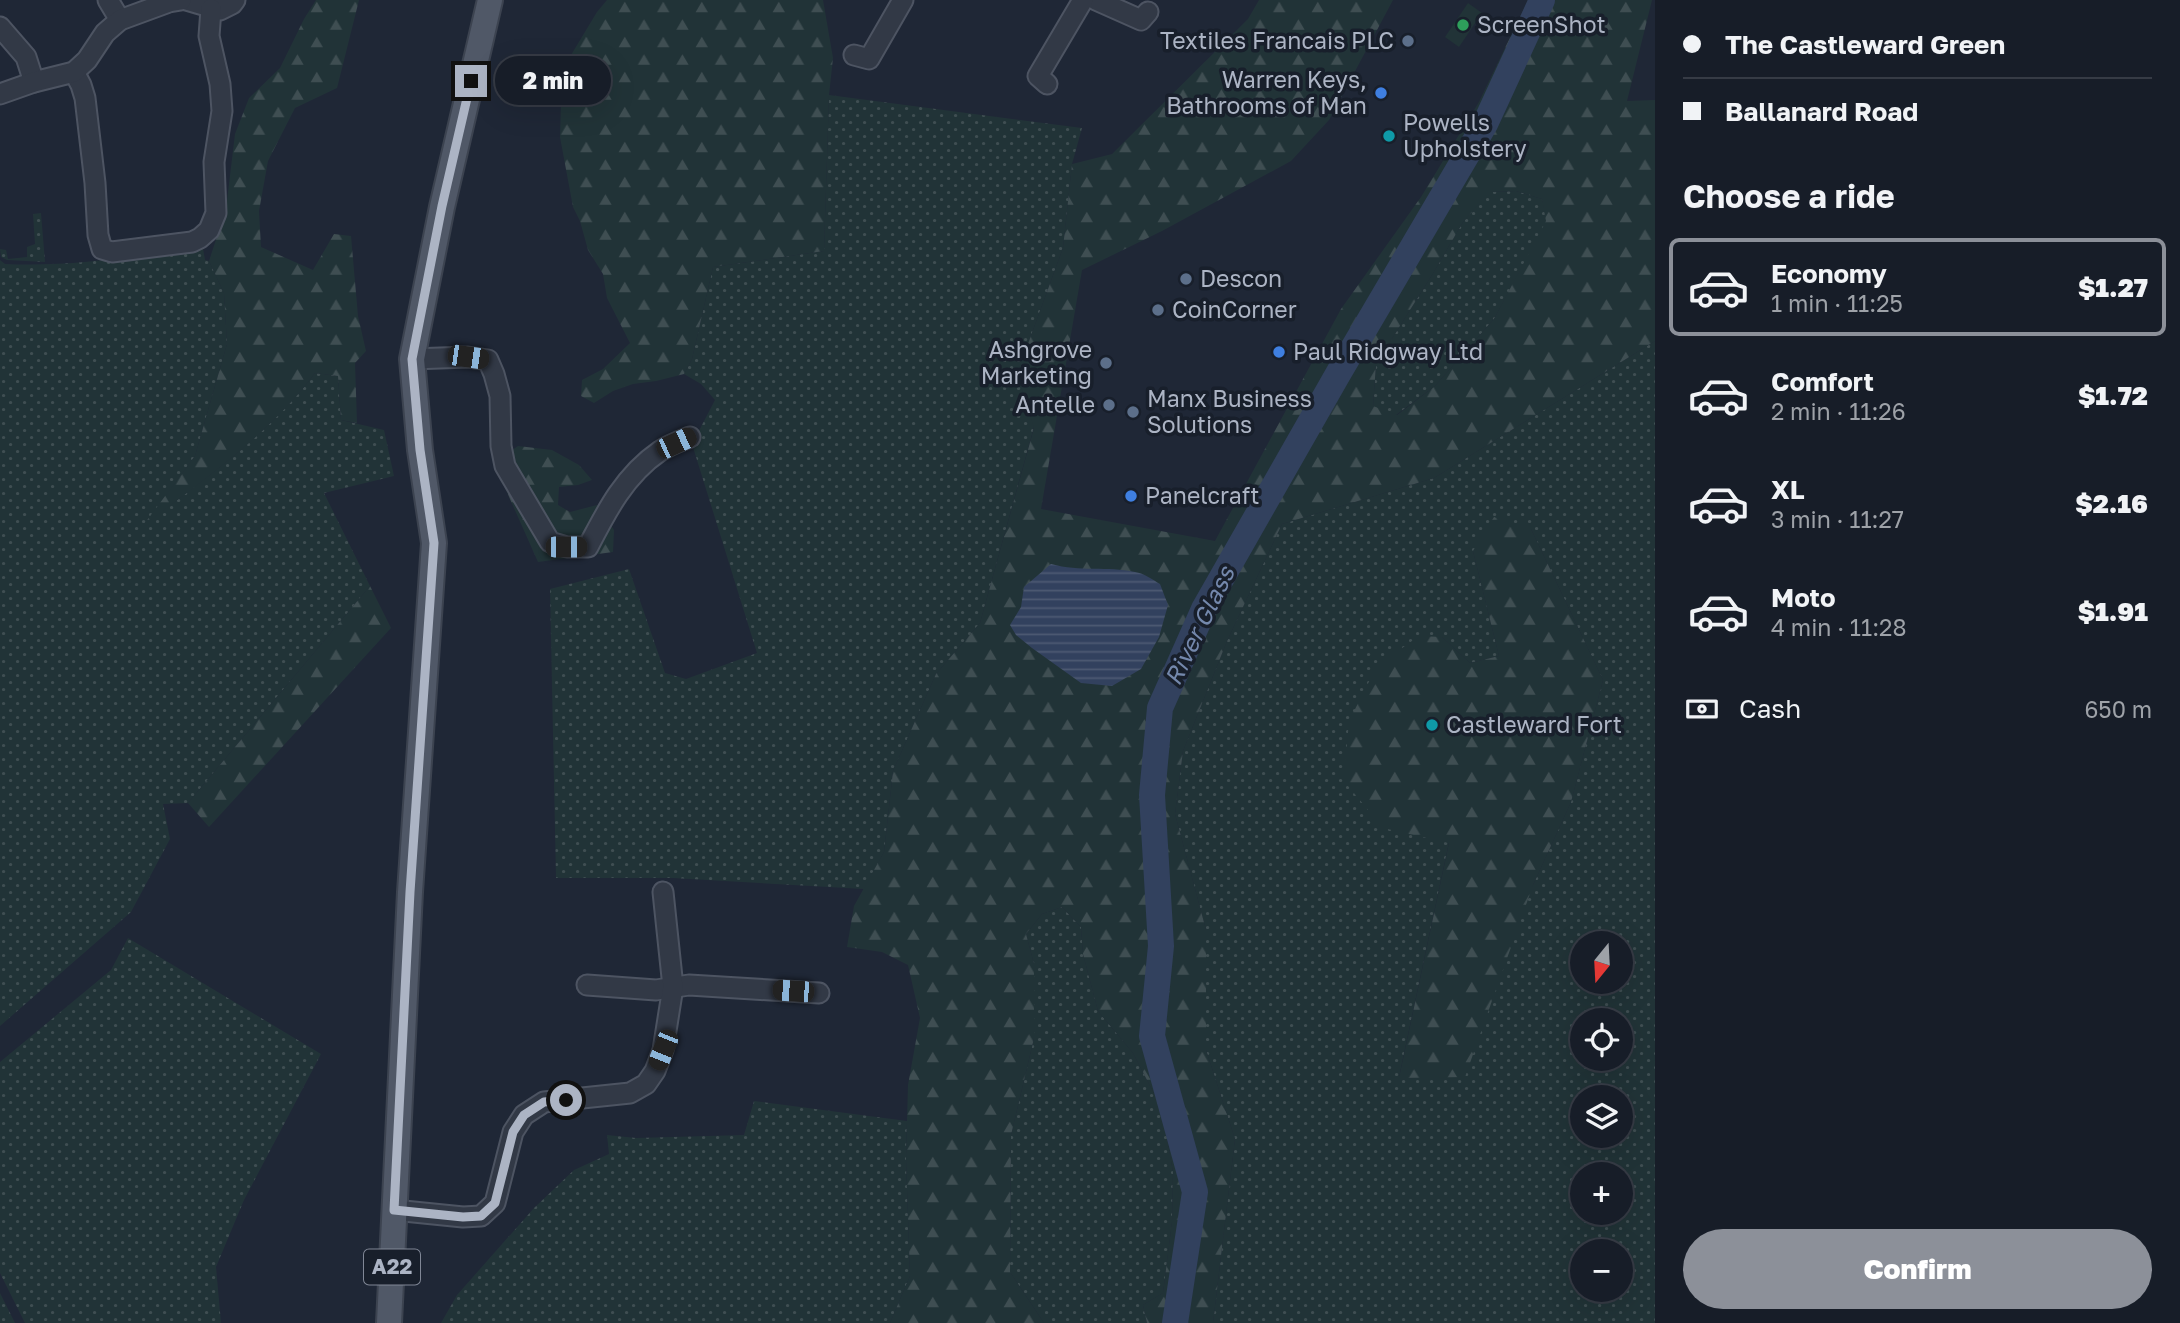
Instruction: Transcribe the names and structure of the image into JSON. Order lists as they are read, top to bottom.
{
  "streets": {
    "main road": ["A22"]
  },
  "water": ["River Glass"],
  "places": [
    "ScreenShot",
    "Textiles Francais PLC",
    "Warren Keys, Bathrooms of Man",
    "Powells Upholstery",
    "Descon",
    "CoinCorner",
    "Paul Ridgway Ltd",
    "Ashgrove Marketing",
    "Antelle",
    "Manx Business Solutions",
    "Panelcraft",
    "Castleward Fort"
  ],
  "north": "bottom",
  "page": {
    "banner": ["The Castleward Green", "Ballanard Road"],
    "bubble": "2 min",
    "heading": "Choose a ride",
    "list": [
      {
        "name": "Economy",
        "note": "1 min · 11:25",
        "value": "$1.27"
      },
      {
        "name": "Comfort",
        "note": "2 min · 11:26",
        "value": "$1.72"
      },
      {
        "name": "XL",
        "note": "3 min · 11:27",
        "value": "$2.16"
      },
      {
        "name": "Moto",
        "note": "4 min · 11:28",
        "value": "$1.91"
      }
    ],
    "pay": ["Cash", "650 m"],
    "map_buttons": ["+", "−"],
    "buttons": "Confirm"
  }
}
